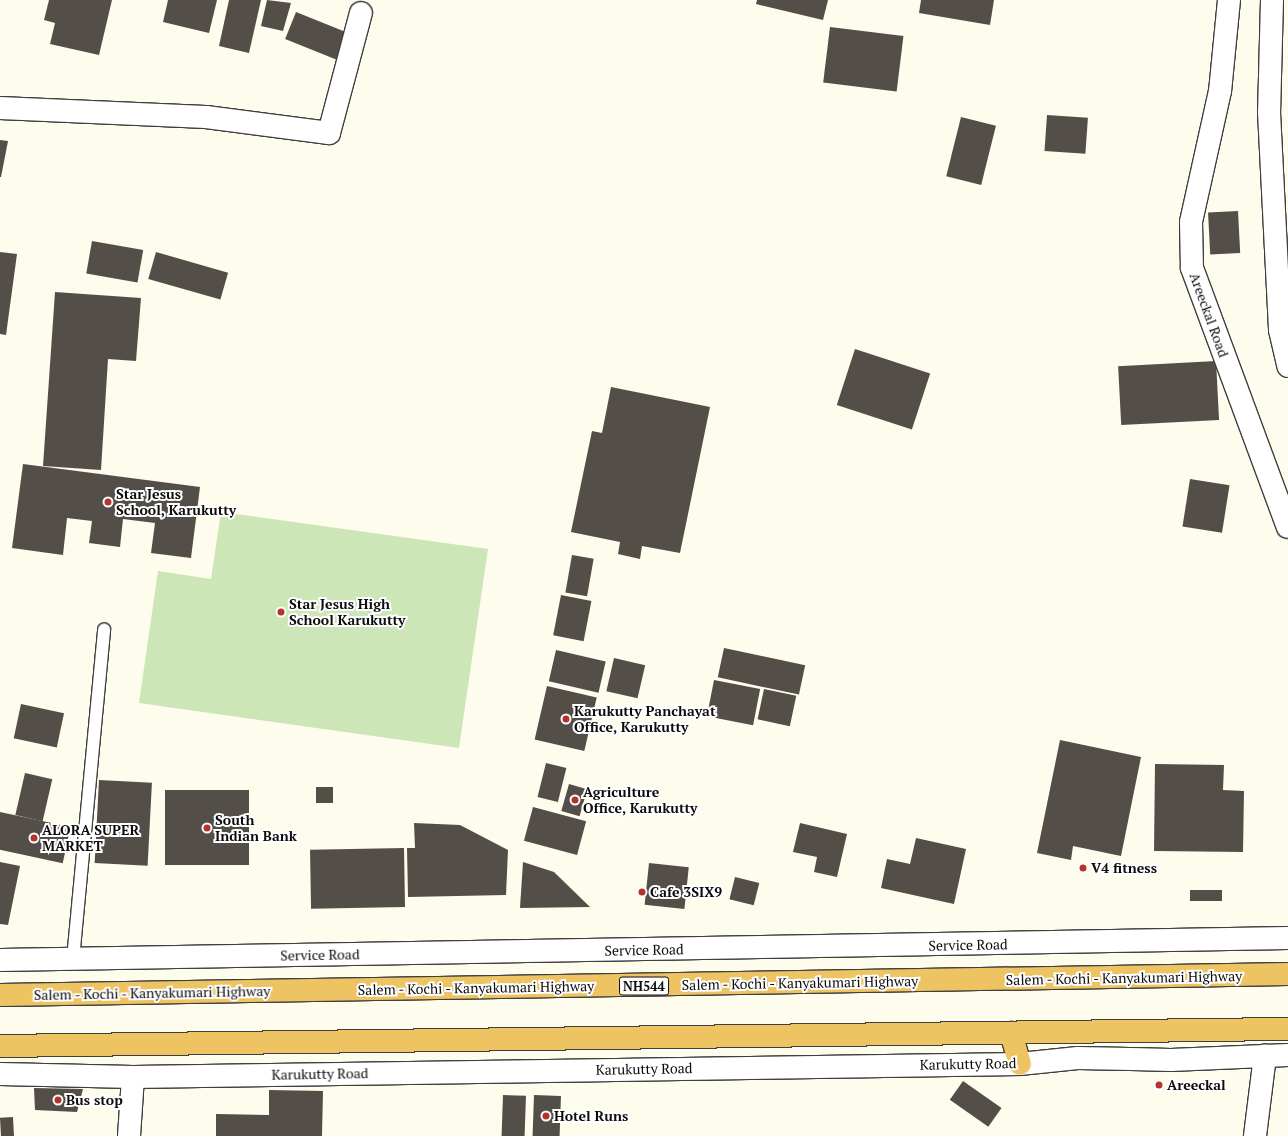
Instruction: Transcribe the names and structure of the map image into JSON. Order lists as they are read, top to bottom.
{
  "streets": {
    "highway": ["Salem - Kochi - Kanyakumari Highway", "NH544"],
    "street": ["Areeckal Road", "Service Road", "Karukutty Road"]
  },
  "places": [
    "Star Jesus School, Karukutty",
    "Star Jesus High School Karukutty",
    "Karukutty Panchayat Office, Karukutty",
    "Agriculture Office, Karukutty",
    "South Indian Bank",
    "ALORA SUPER MARKET",
    "V4 fitness",
    "Cafe 3SIX9",
    "Areeckal",
    "Bus stop",
    "Hotel Runs"
  ]
}
